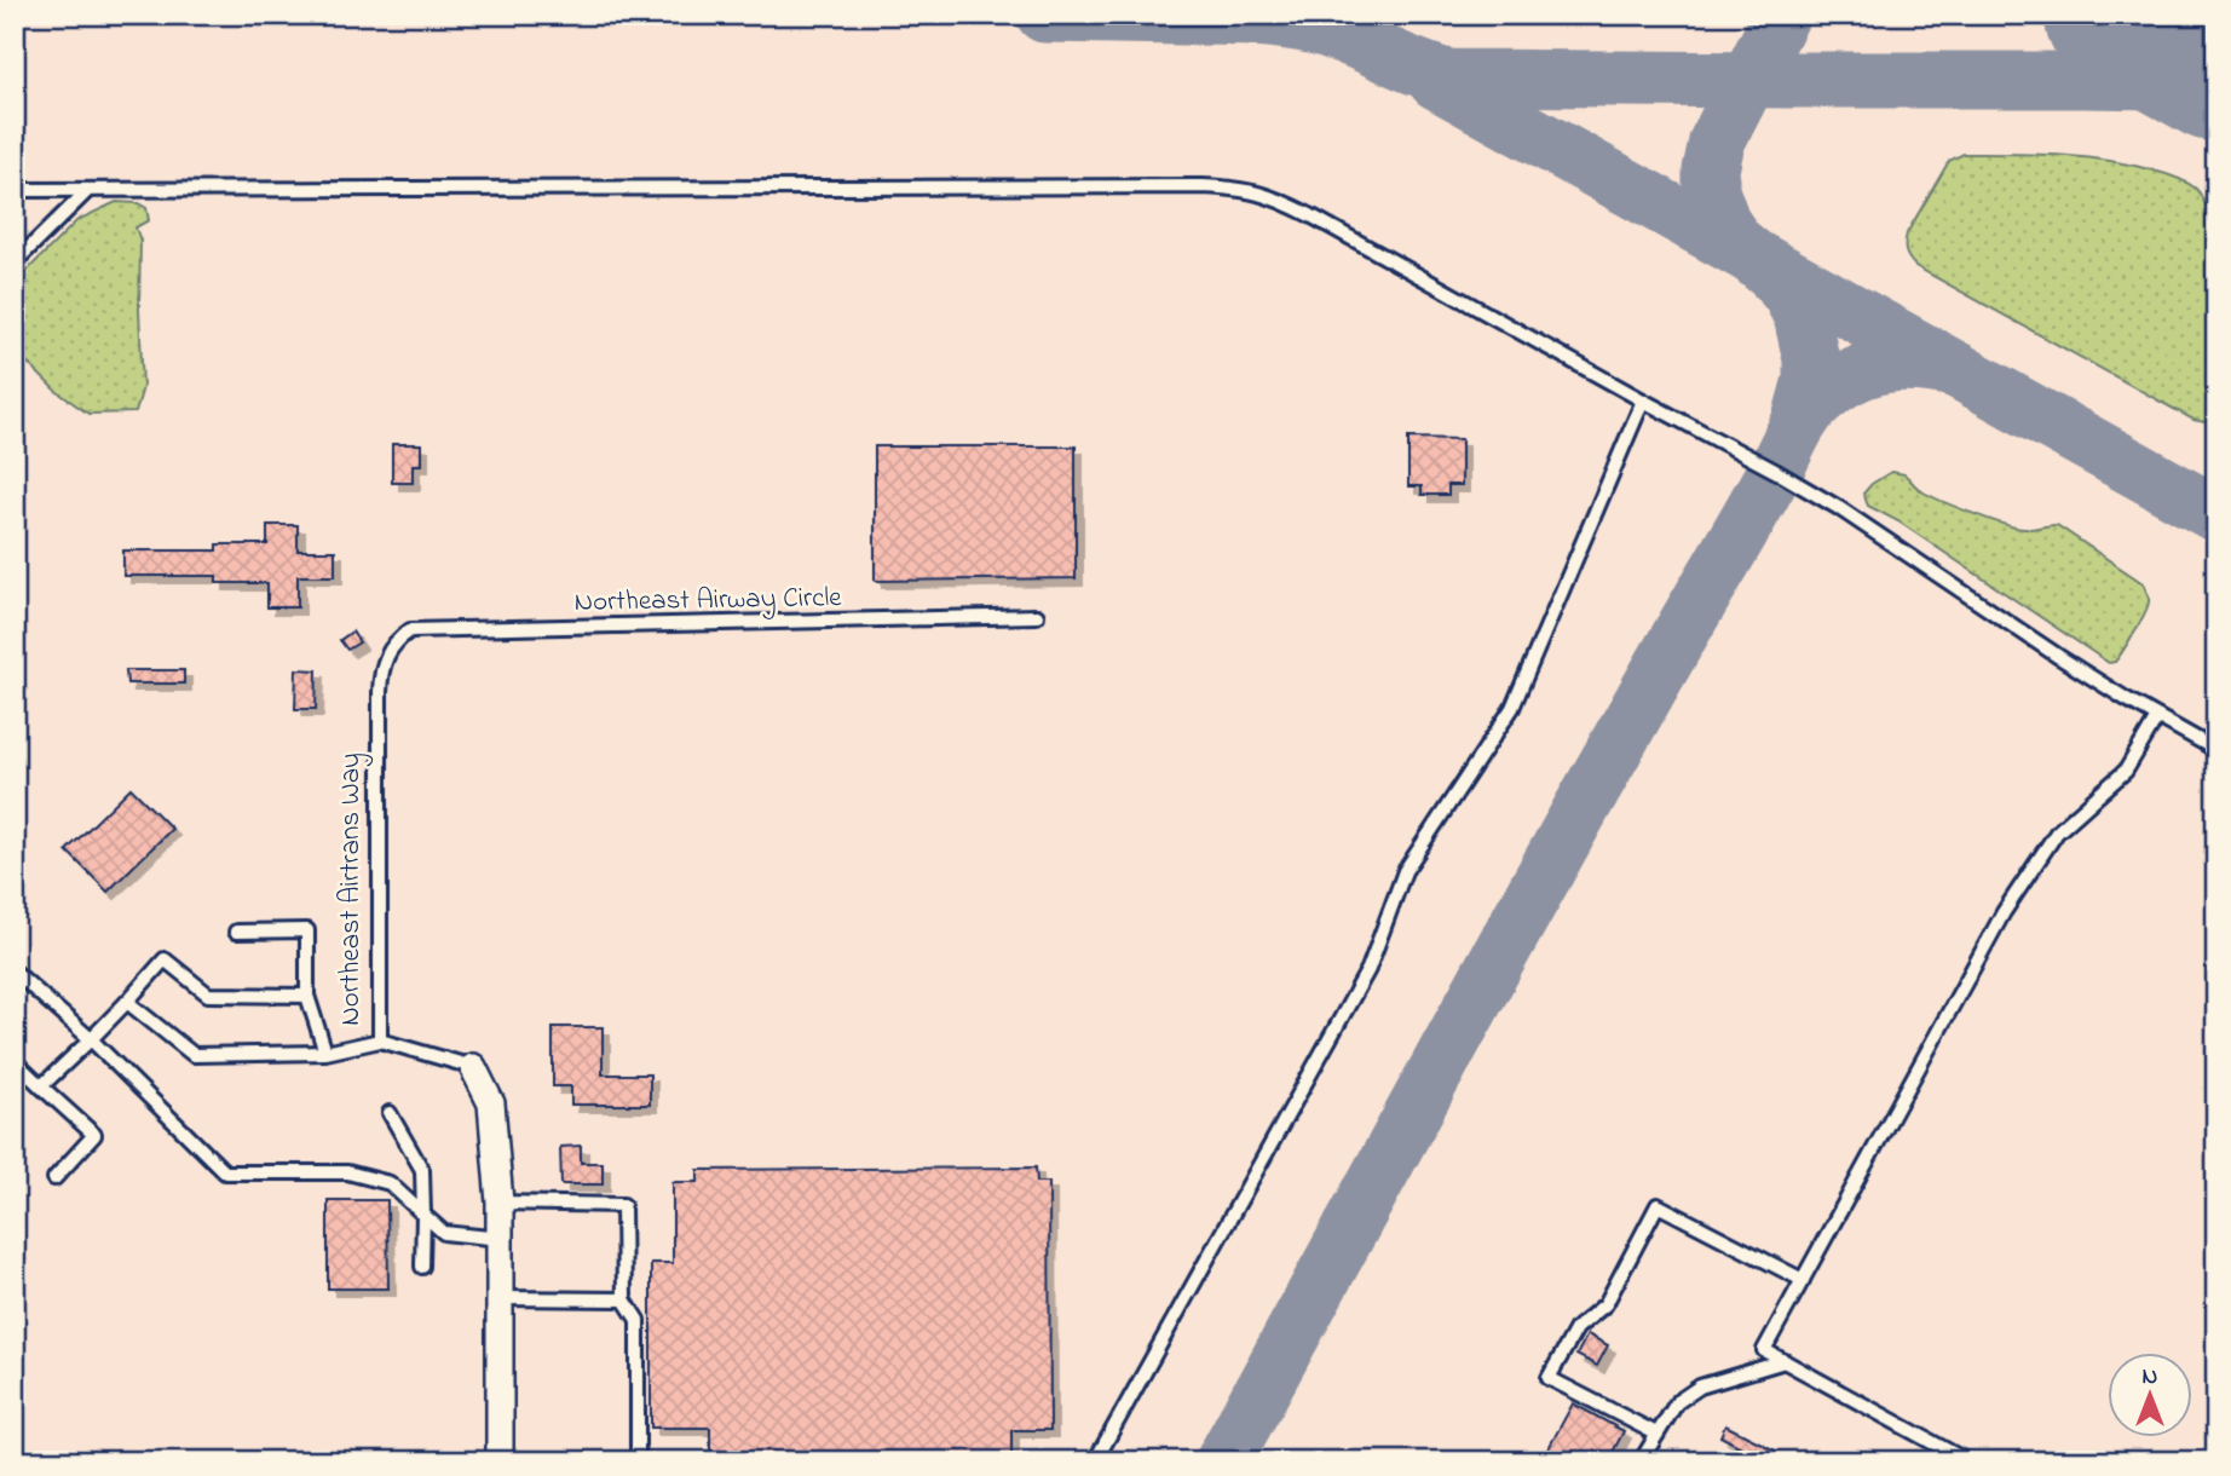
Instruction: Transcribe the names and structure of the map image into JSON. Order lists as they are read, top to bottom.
{
  "streets": {
    "street": ["Northeast Airtrans Way"],
    "lane": ["Northeast Airway Circle"]
  },
  "crossings": [
    ["Northeast Airway Circle", "Northeast Airtrans Way"]
  ],
  "north": "top"
}
